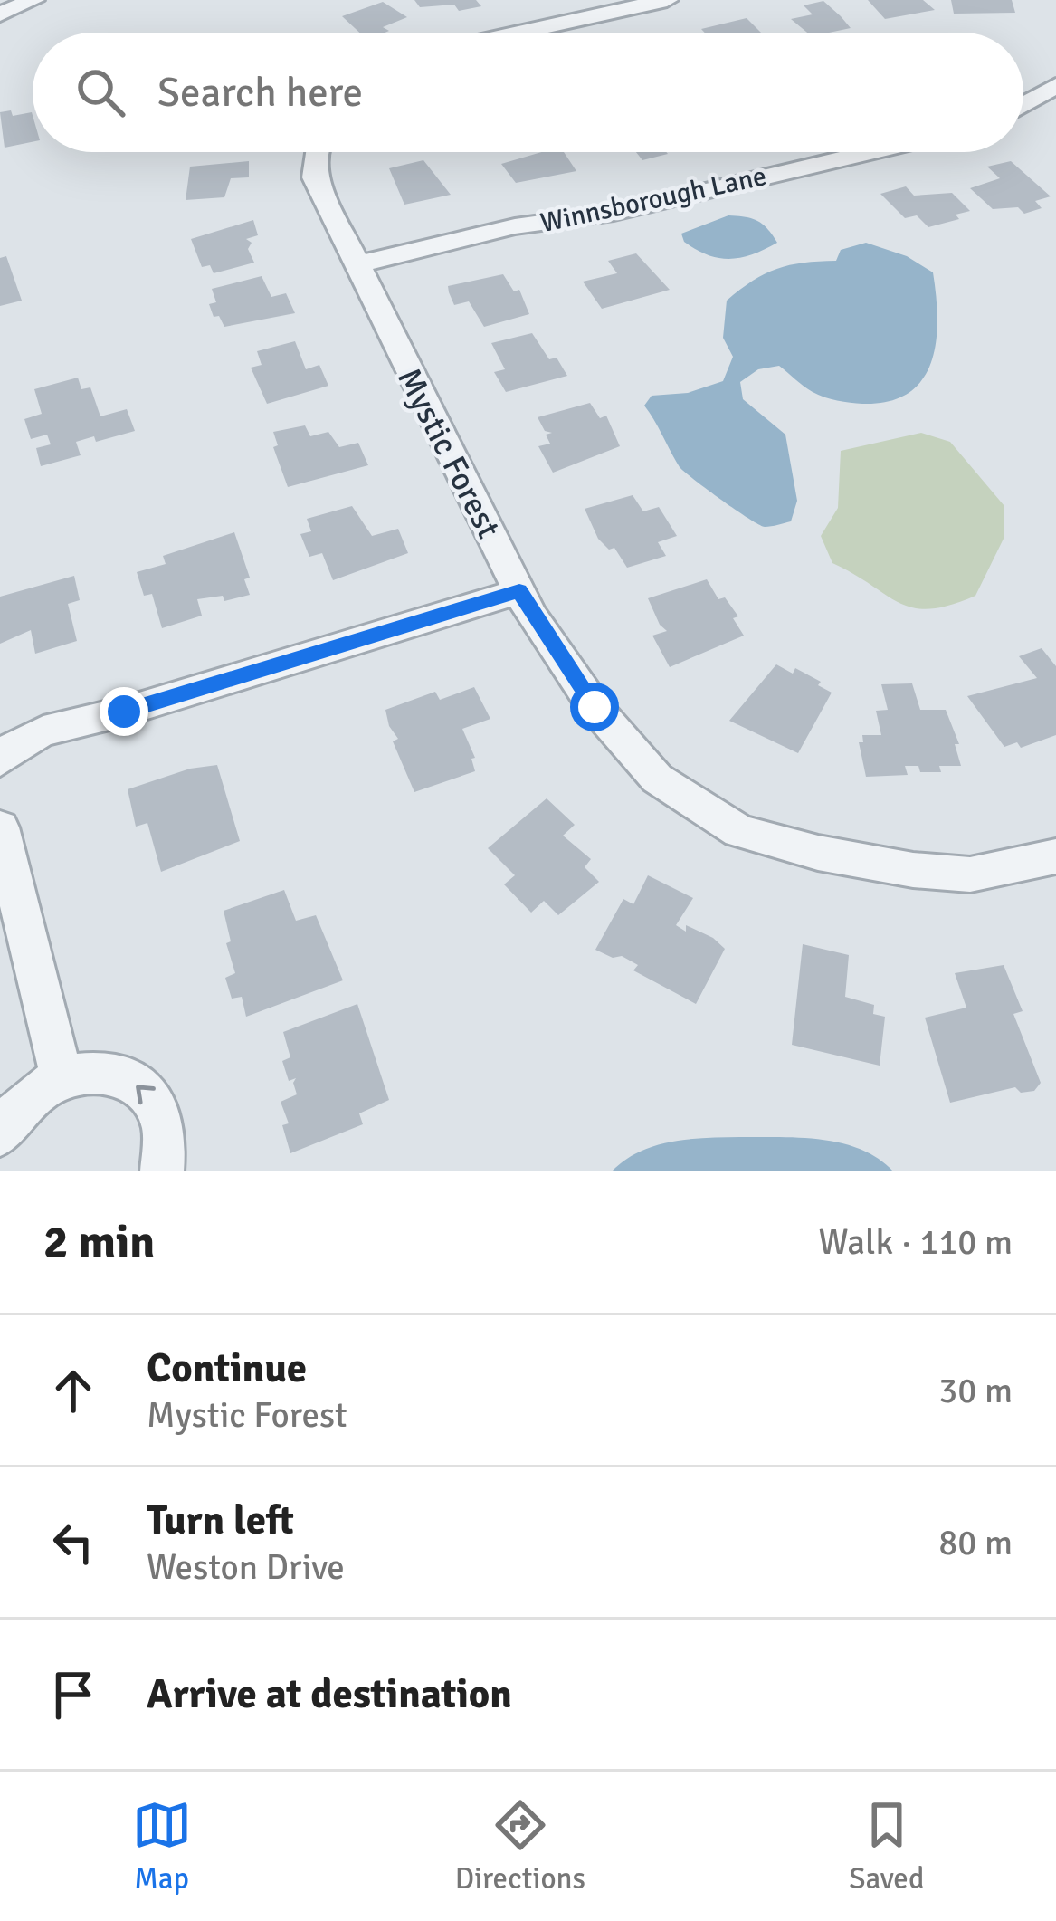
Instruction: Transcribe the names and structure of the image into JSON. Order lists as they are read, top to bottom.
{
  "streets": {
    "street": ["Winnsborough Lane", "Mystic Forest"]
  },
  "crossings": [
    ["Winnsborough Lane", "Mystic Forest"]
  ],
  "page": {
    "search": "Search here",
    "heading": ["2 min", "Walk · 110 m"],
    "list": [
      ["Continue", "Mystic Forest", "30 m"],
      ["Turn left", "Weston Drive", "80 m"],
      "Arrive at destination"
    ],
    "nav": ["Map", "Directions", "Saved"]
  }
}
